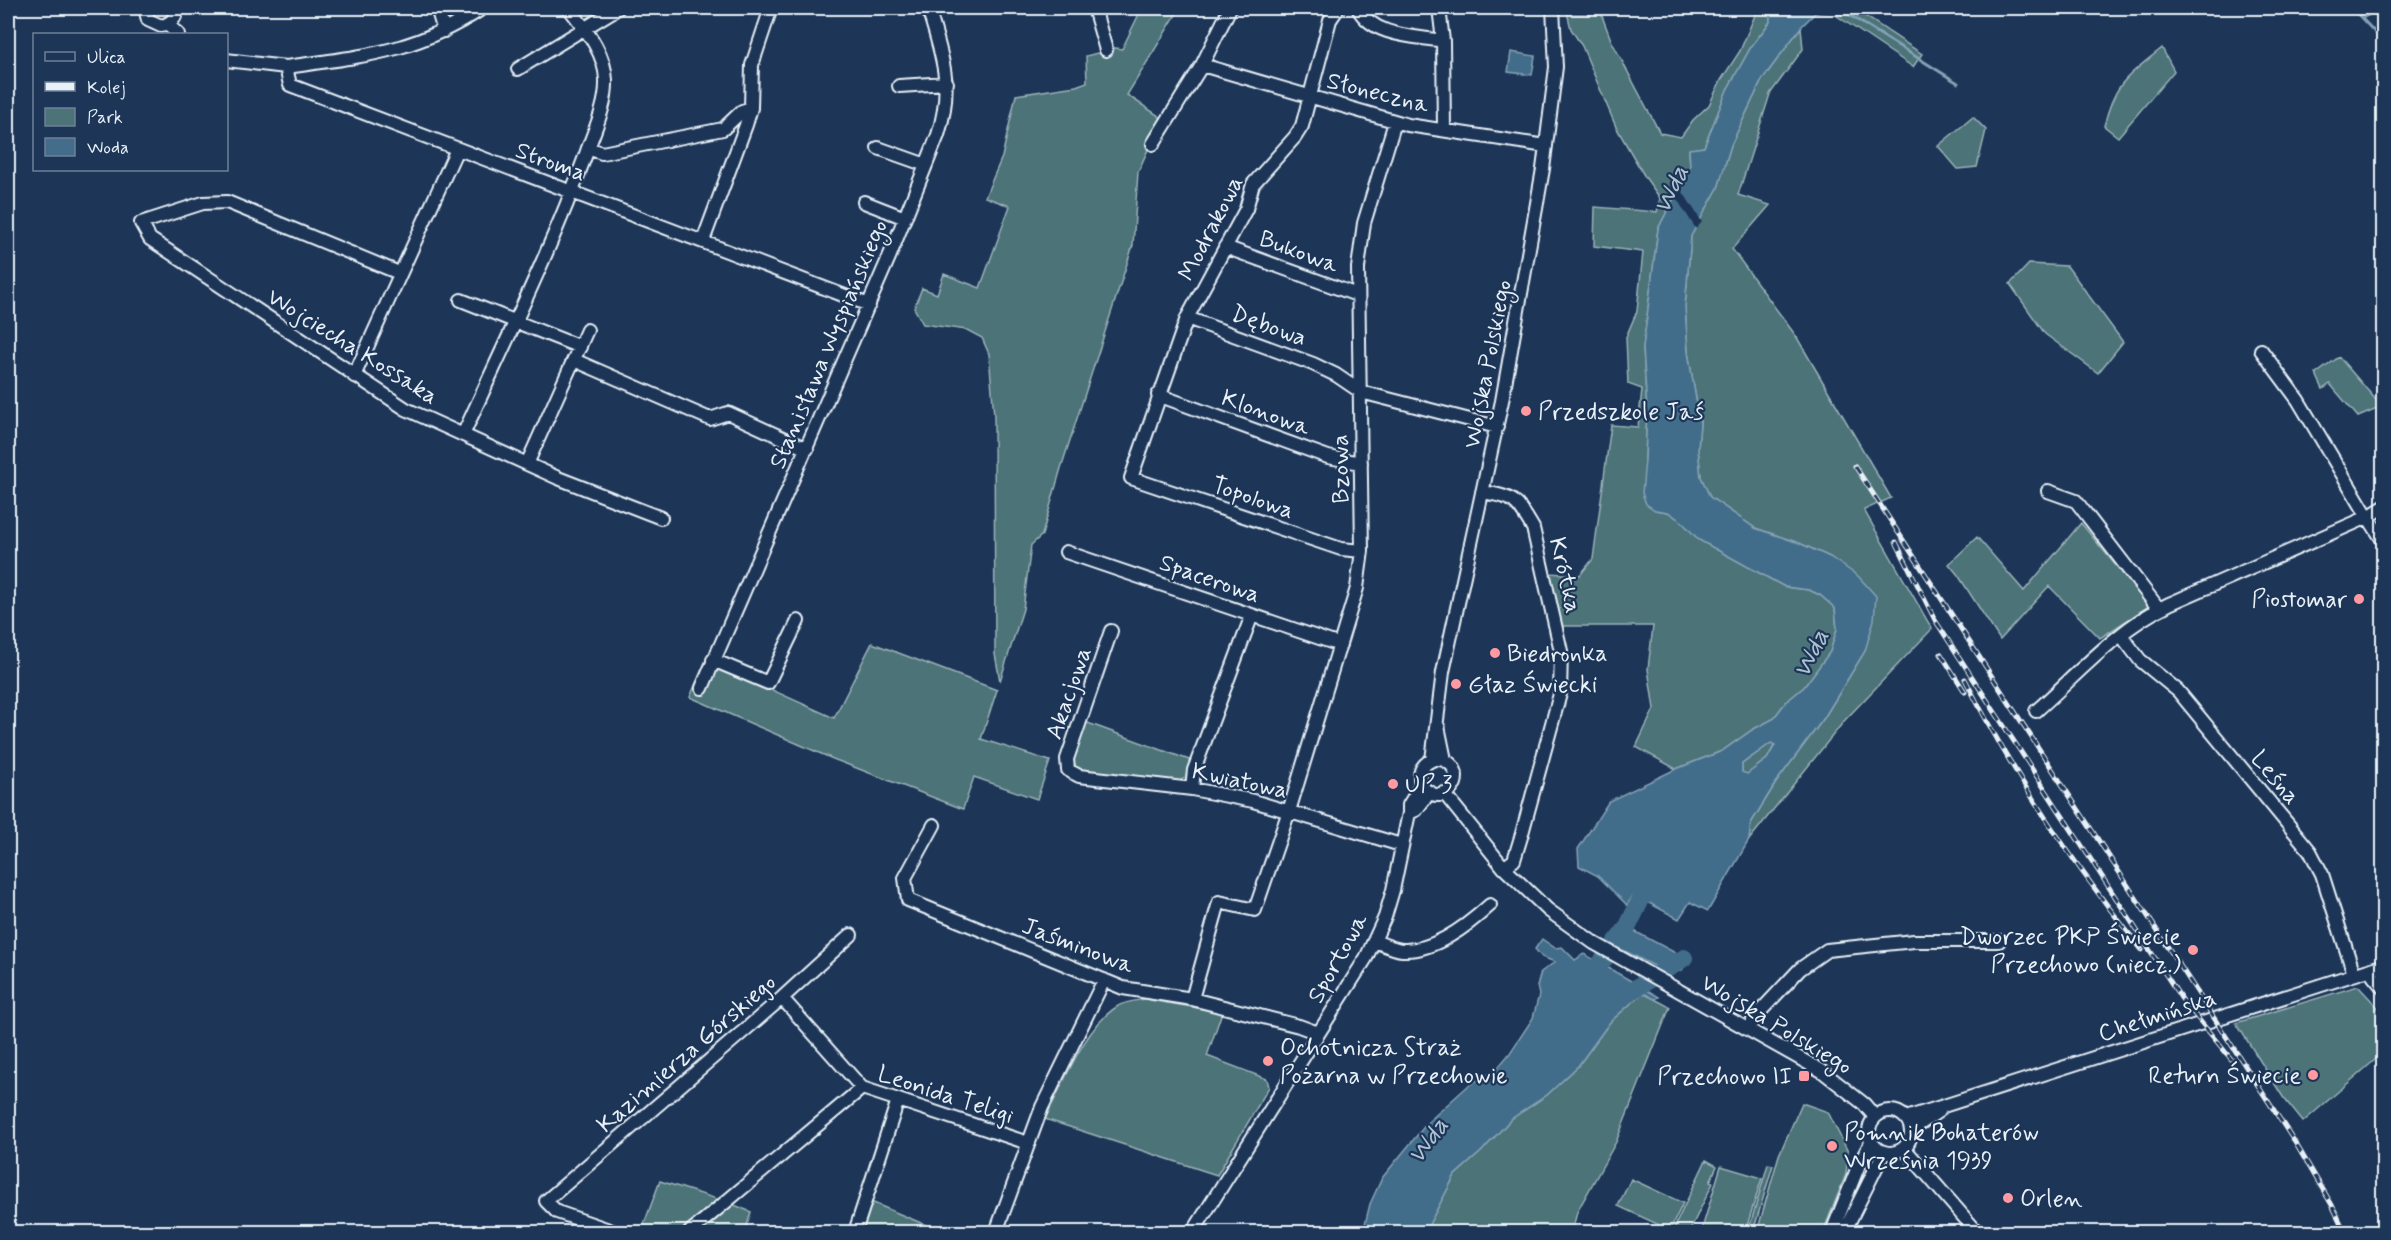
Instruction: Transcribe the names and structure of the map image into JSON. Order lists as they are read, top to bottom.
{
  "streets": {
    "street": [
      "Słoneczna",
      "Stroma",
      "Modrakowa",
      "Bukowa",
      "Dębowa",
      "Stanisława Wyspiańskiego",
      "Wojciecha Kossaka",
      "Wojska Polskiego",
      "Klonowa",
      "Bzowa",
      "Topolowa",
      "Krótka",
      "Spacerowa",
      "Akacjowa",
      "Leśna",
      "Kwiatowa",
      "Jaśminowa",
      "Sportowa",
      "Chełmińska",
      "Kazimierza Górskiego",
      "Leonida Teligi"
    ]
  },
  "crossings": [
    ["Słoneczna", "Modrakowa"],
    ["Słoneczna", "Wojska Polskiego"],
    ["Słoneczna", "Bzowa"],
    ["Stroma", "Stanisława Wyspiańskiego"],
    ["Modrakowa", "Bukowa"],
    ["Modrakowa", "Dębowa"],
    ["Modrakowa", "Klonowa"],
    ["Modrakowa", "Topolowa"],
    ["Bukowa", "Bzowa"],
    ["Dębowa", "Wojska Polskiego"],
    ["Dębowa", "Bzowa"],
    ["Wojska Polskiego", "Krótka"],
    ["Wojska Polskiego", "Sportowa"],
    ["Wojska Polskiego", "Chełmińska"],
    ["Klonowa", "Bzowa"],
    ["Bzowa", "Topolowa"],
    ["Bzowa", "Spacerowa"],
    ["Bzowa", "Kwiatowa"],
    ["Bzowa", "Jaśminowa"],
    ["Akacjowa", "Kwiatowa"],
    ["Leśna", "Chełmińska"],
    ["Kwiatowa", "Sportowa"],
    ["Jaśminowa", "Sportowa"],
    ["Kazimierza Górskiego", "Leonida Teligi"]
  ],
  "water": ["Wda"],
  "places": {
    "other": [
      "Przedszkole Jaś",
      "Piostomar",
      "Biedronka",
      "Głaz Świecki",
      "UP 3",
      "Dworzec PKP Świecie Przechowo (niecz.)",
      "Ochotnicza Straż Pożarna w Przechowie",
      "Return Świecie",
      "Pomnik Bohaterów Września 1939",
      "Orlen"
    ],
    "transit": ["Przechowo II"]
  },
  "legend": [
    "Ulica",
    "Kolej",
    "Park",
    "Woda"
  ]
}
